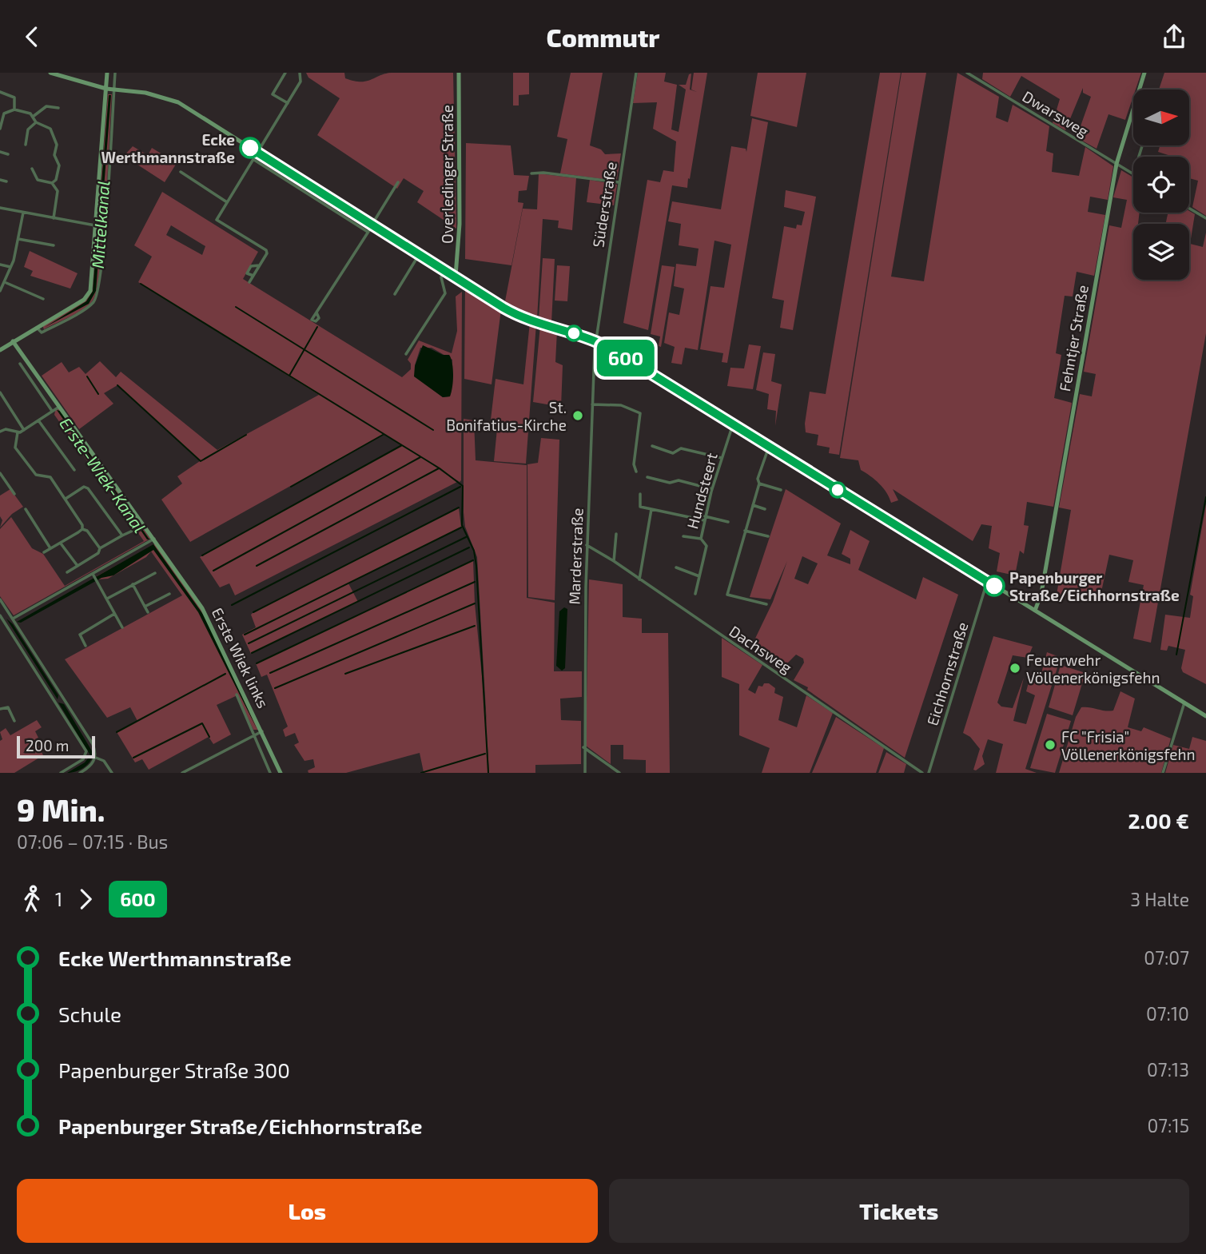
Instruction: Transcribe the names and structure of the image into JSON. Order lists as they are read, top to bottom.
{
  "streets": {
    "street": [
      "Dwarsweg",
      "Overledinger Straße",
      "Süderstraße",
      "Fehntjer Straße",
      "Hundsteert",
      "Marderstraße",
      "Dachsweg",
      "Erste Wiek links",
      "Eichhornstraße"
    ]
  },
  "crossings": [
    ["Dwarsweg", "Fehntjer Straße"],
    ["Süderstraße", "Marderstraße"],
    ["Marderstraße", "Dachsweg"]
  ],
  "water": ["Mittelkanal", "Erste-Wiek-Kanal"],
  "places": [
    "Ecke Werthmannstraße",
    "St. Bonifatius-Kirche",
    "Papenburger Straße/Eichhornstraße",
    "Feuerwehr Völlenerkönigsfehn",
    "FC \"Frisia\" Völlenerkönigsfehn"
  ],
  "lines": ["bus line 600"],
  "scale_bar": "200 m",
  "north": "right",
  "page": {
    "header": "Commutr",
    "on_map": "600",
    "scale": "200 m",
    "heading": ["9 Min.", "07:06 – 07:15 · Bus", "2.00 €"],
    "legs": ["1", "600", "3 Halte"],
    "list": [
      {
        "name": "Ecke Werthmannstraße",
        "value": "07:07"
      },
      {
        "name": "Schule",
        "value": "07:10"
      },
      {
        "name": "Papenburger Straße 300",
        "value": "07:13"
      },
      {
        "name": "Papenburger Straße/Eichhornstraße",
        "value": "07:15"
      }
    ],
    "buttons": ["Los", "Tickets"]
  }
}
